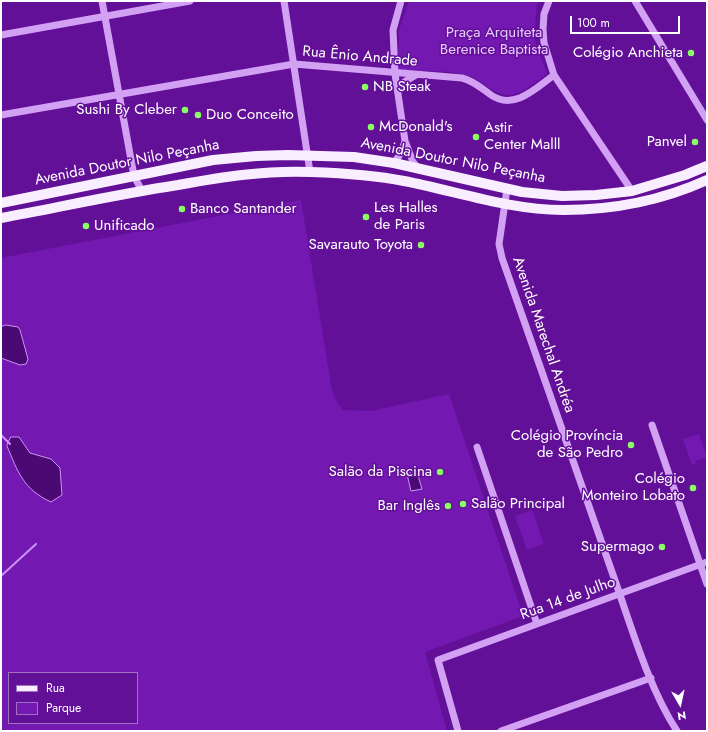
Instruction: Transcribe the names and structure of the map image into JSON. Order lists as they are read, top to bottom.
{
  "streets": {
    "main road": ["Avenida Doutor Nilo Peçanha"],
    "street": ["Rua Ênio Andrade", "Avenida Marechal Andréa", "Rua 14 de Julho"]
  },
  "crossings": [
    ["Avenida Doutor Nilo Peçanha", "Avenida Marechal Andréa"],
    ["Avenida Marechal Andréa", "Rua 14 de Julho"]
  ],
  "parks": ["Praça Arquiteta Berenice Baptista"],
  "places": [
    "Colégio Anchieta",
    "NB Steak",
    "Sushi By Cleber",
    "Duo Conceito",
    "McDonald's",
    "Astir Center Malll",
    "Panvel",
    "Banco Santander",
    "Les Halles de Paris",
    "Unificado",
    "Savarauto Toyota",
    "Colégio Província de São Pedro",
    "Salão da Piscina",
    "Colégio Monteiro Lobato",
    "Salão Principal",
    "Bar Inglês",
    "Supermago"
  ],
  "legend": ["Rua", "Parque"],
  "scale_bar": "100 m",
  "north": "bottom"
}
